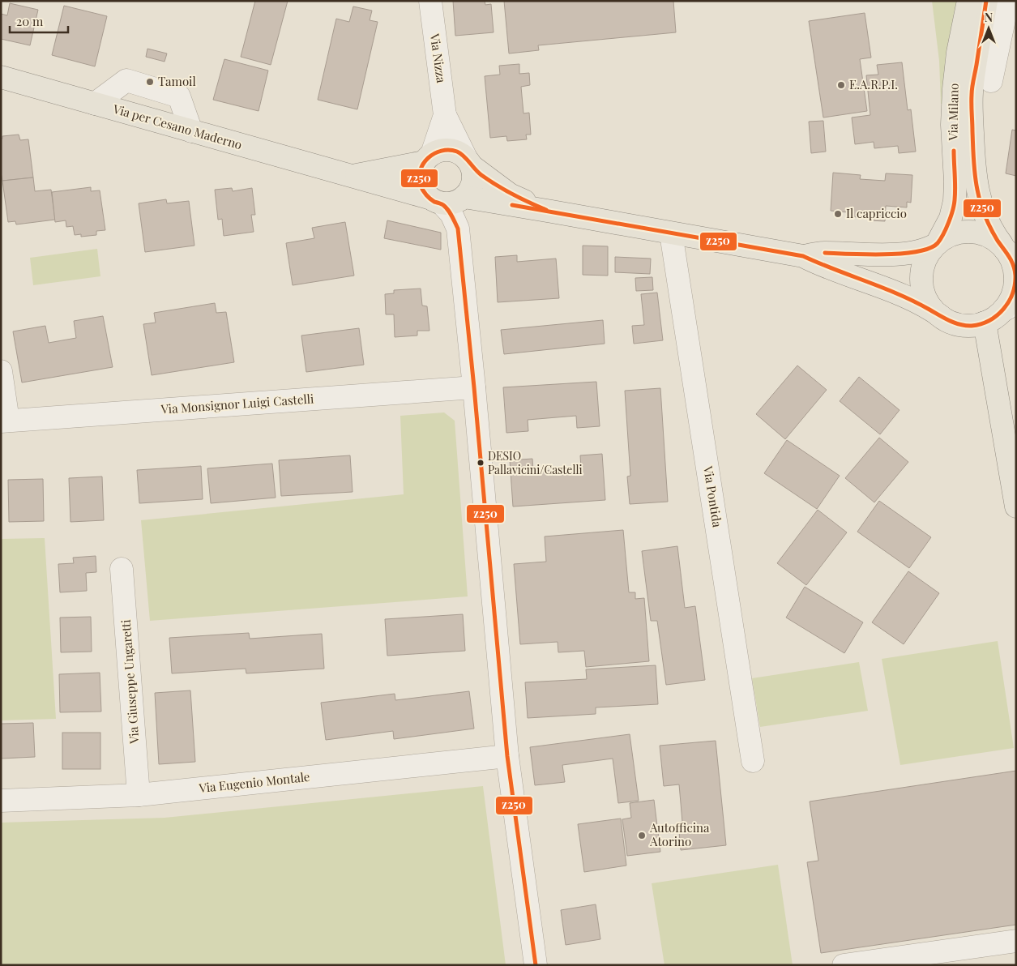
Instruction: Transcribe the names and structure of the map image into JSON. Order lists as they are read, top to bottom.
{
  "streets": {
    "main road": ["Via Milano", "Via per Cesano Maderno"],
    "street": [
      "Via Nizza",
      "Via Monsignor Luigi Castelli",
      "Via Pontida",
      "Via Giuseppe Ungaretti",
      "Via Eugenio Montale"
    ]
  },
  "crossings": [
    ["Via Nizza", "Via per Cesano Maderno"],
    ["Via Giuseppe Ungaretti", "Via Eugenio Montale"]
  ],
  "places": [
    "Tamoil",
    "E.A.R.P.I.",
    "Il capriccio",
    "DESIO Pallavicini/Castelli",
    "Autofficina Atorino"
  ],
  "lines": ["transit line z250"],
  "scale_bar": "20 m",
  "north": "top"
}
